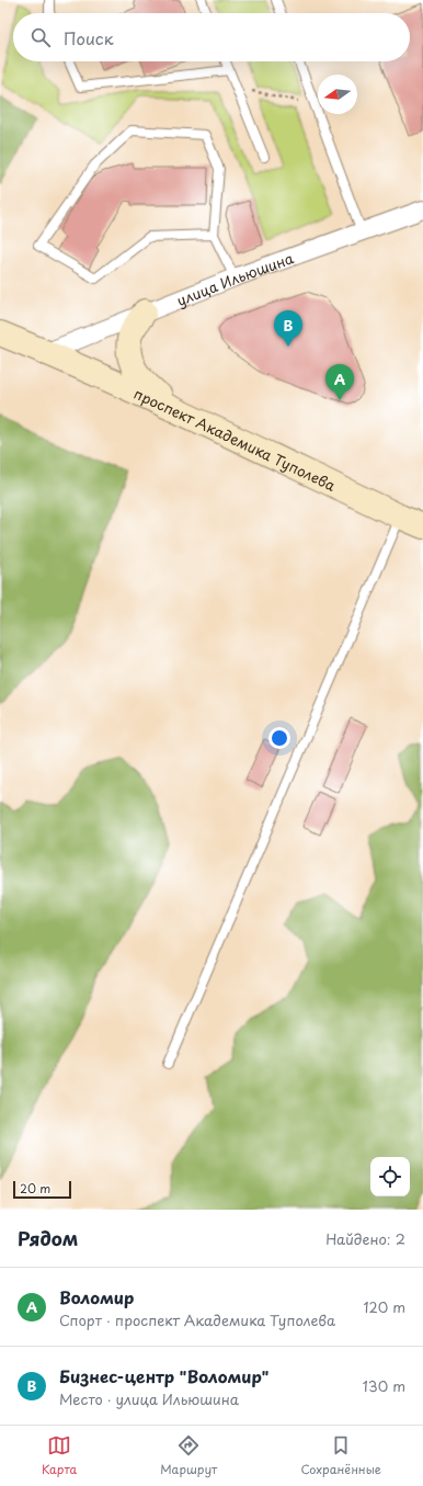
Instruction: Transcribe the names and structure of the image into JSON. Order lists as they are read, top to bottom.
{
  "streets": {
    "main road": ["проспект Академика Туполева"],
    "street": ["улица Ильюшина"]
  },
  "crossings": [
    ["улица Ильюшина", "проспект Академика Туполева"]
  ],
  "scale_bar": "20 m",
  "north": "left",
  "page": {
    "search": "Поиск",
    "pins": ["B", "A"],
    "scale": "20 m",
    "heading": ["Рядом", "Найдено: 2"],
    "list": [
      {
        "mark": "A",
        "name": "Воломир",
        "note": "Спорт · проспект Академика Туполева",
        "value": "120 m"
      },
      {
        "mark": "B",
        "name": "Бизнес-центр \"Воломир\"",
        "note": "Место · улица Ильюшина",
        "value": "130 m"
      }
    ],
    "nav": ["Карта", "Маршрут", "Сохранённые"]
  }
}
